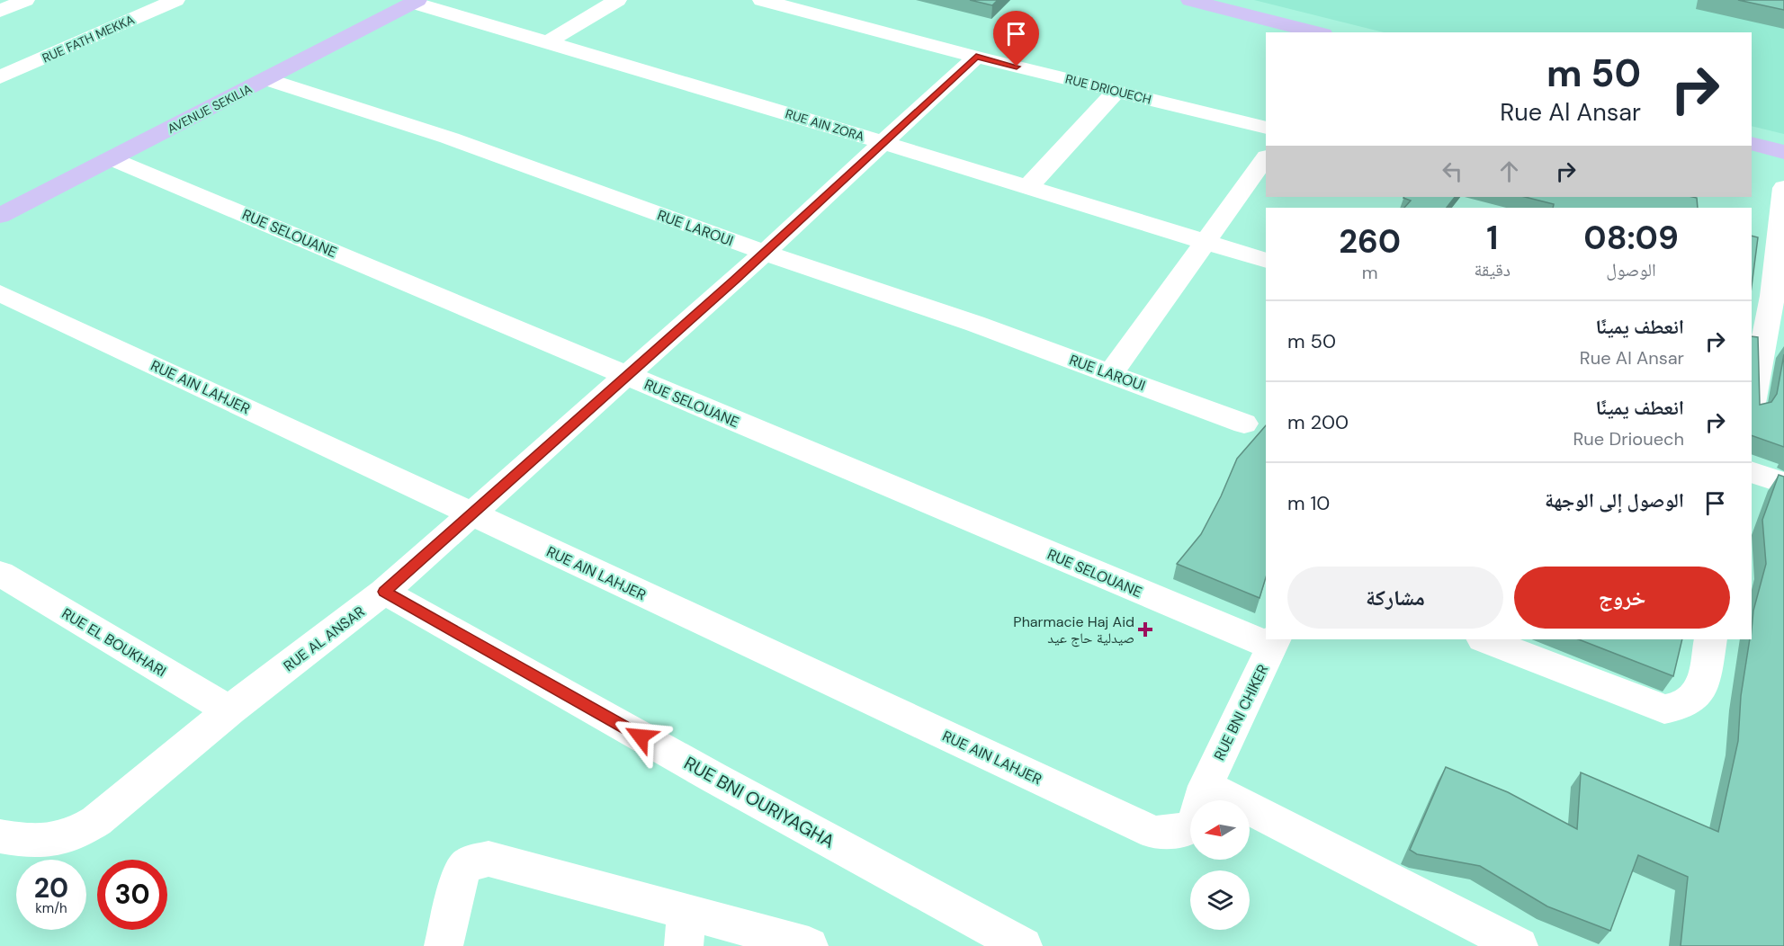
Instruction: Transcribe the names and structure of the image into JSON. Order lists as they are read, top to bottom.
{
  "streets": {
    "main road": ["AVENUE SEKILIA"],
    "street": [
      "RUE FATH MEKKA",
      "RUE DRIOUECH",
      "RUE AIN ZORA",
      "RUE LAROUI",
      "RUE SELOUANE",
      "RUE AIN LAHJER",
      "RUE AL ANSAR",
      "RUE EL BOUKHARI",
      "RUE BNI CHIKER",
      "RUE BNI OURIYAGHA"
    ]
  },
  "crossings": [
    ["RUE DRIOUECH", "RUE AL ANSAR"],
    ["AVENUE SEKILIA", "RUE AIN ZORA"],
    ["AVENUE SEKILIA", "RUE LAROUI"],
    ["AVENUE SEKILIA", "RUE SELOUANE"],
    ["RUE AIN ZORA", "RUE AL ANSAR"],
    ["RUE LAROUI", "RUE AL ANSAR"],
    ["RUE SELOUANE", "RUE AL ANSAR"],
    ["RUE AIN LAHJER", "RUE AL ANSAR"],
    ["RUE AL ANSAR", "RUE EL BOUKHARI"],
    ["RUE AL ANSAR", "RUE BNI OURIYAGHA"]
  ],
  "places": {
    "health": ["Pharmacie Haj Aid صيدلية حاج عيد"]
  },
  "north": "left",
  "page": {
    "turn": ["50 m", "Rue Al Ansar"],
    "eta": [
      "08:09",
      "الوصول",
      "1",
      "دقيقة",
      "260",
      "m"
    ],
    "list": [
      {
        "name": "انعطف يمينًا",
        "note": "Rue Al Ansar",
        "value": "50 m"
      },
      {
        "name": "انعطف يمينًا",
        "note": "Rue Driouech",
        "value": "200 m"
      },
      {
        "name": "الوصول إلى الوجهة",
        "value": "10 m"
      }
    ],
    "buttons": ["خروج", "مشاركة"],
    "speed": "20 km/h",
    "limit": "30"
  }
}
